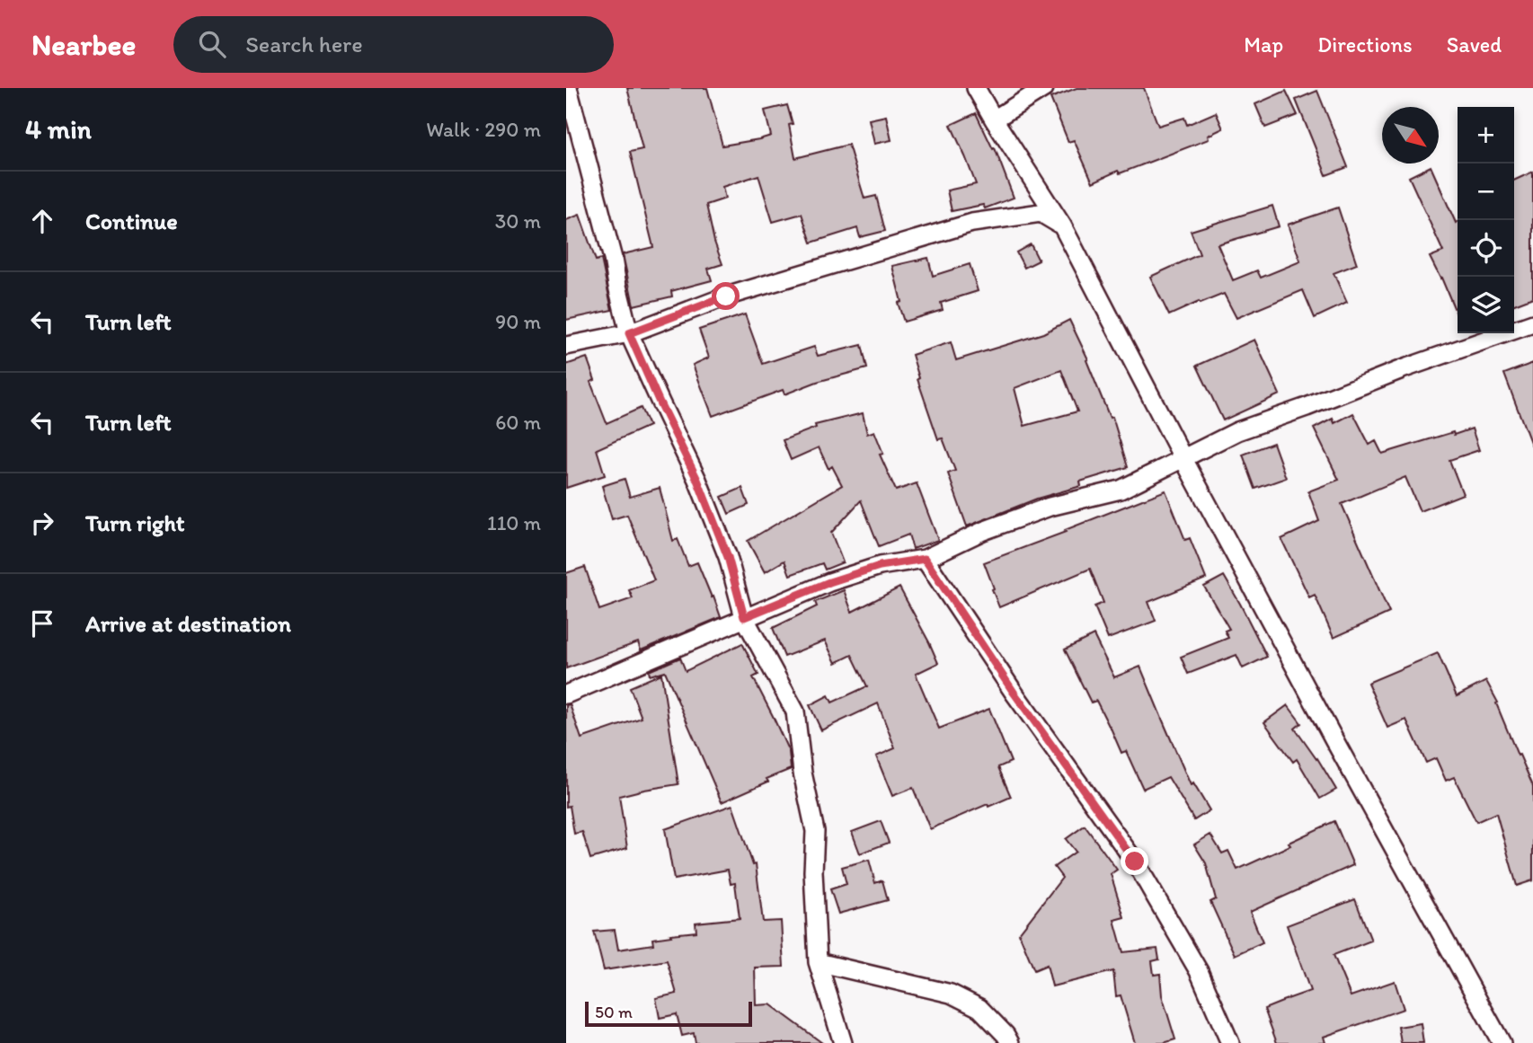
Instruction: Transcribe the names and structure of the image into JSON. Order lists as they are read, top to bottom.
{
  "scale_bar": "50 m",
  "north": "bottom right",
  "page": {
    "header": "Nearbee",
    "search": "Search here",
    "nav": ["Map", "Directions", "Saved"],
    "heading": ["4 min", "Walk · 290 m"],
    "map_buttons": ["+", "−"],
    "list": [
      ["Continue", "30 m"],
      ["Turn left", "90 m"],
      ["Turn left", "60 m"],
      ["Turn right", "110 m"],
      "Arrive at destination"
    ],
    "scale": "50 m"
  }
}
